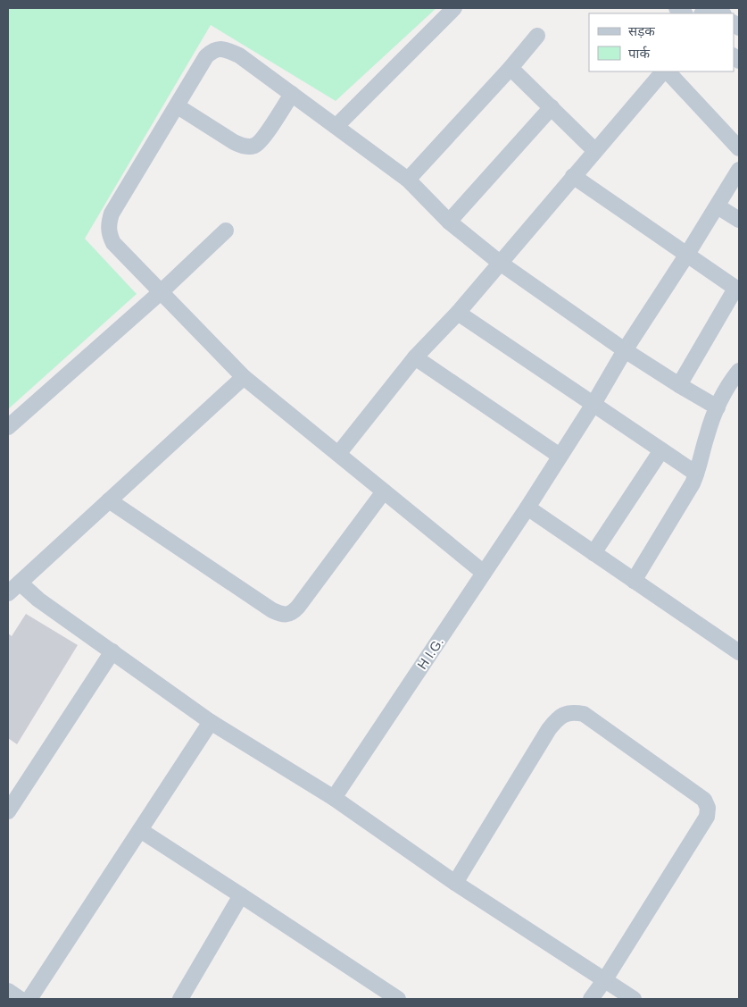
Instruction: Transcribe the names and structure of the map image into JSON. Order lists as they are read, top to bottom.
{
  "streets": {
    "street": ["H I.G."]
  },
  "legend": ["सड़क", "पार्क"]
}
